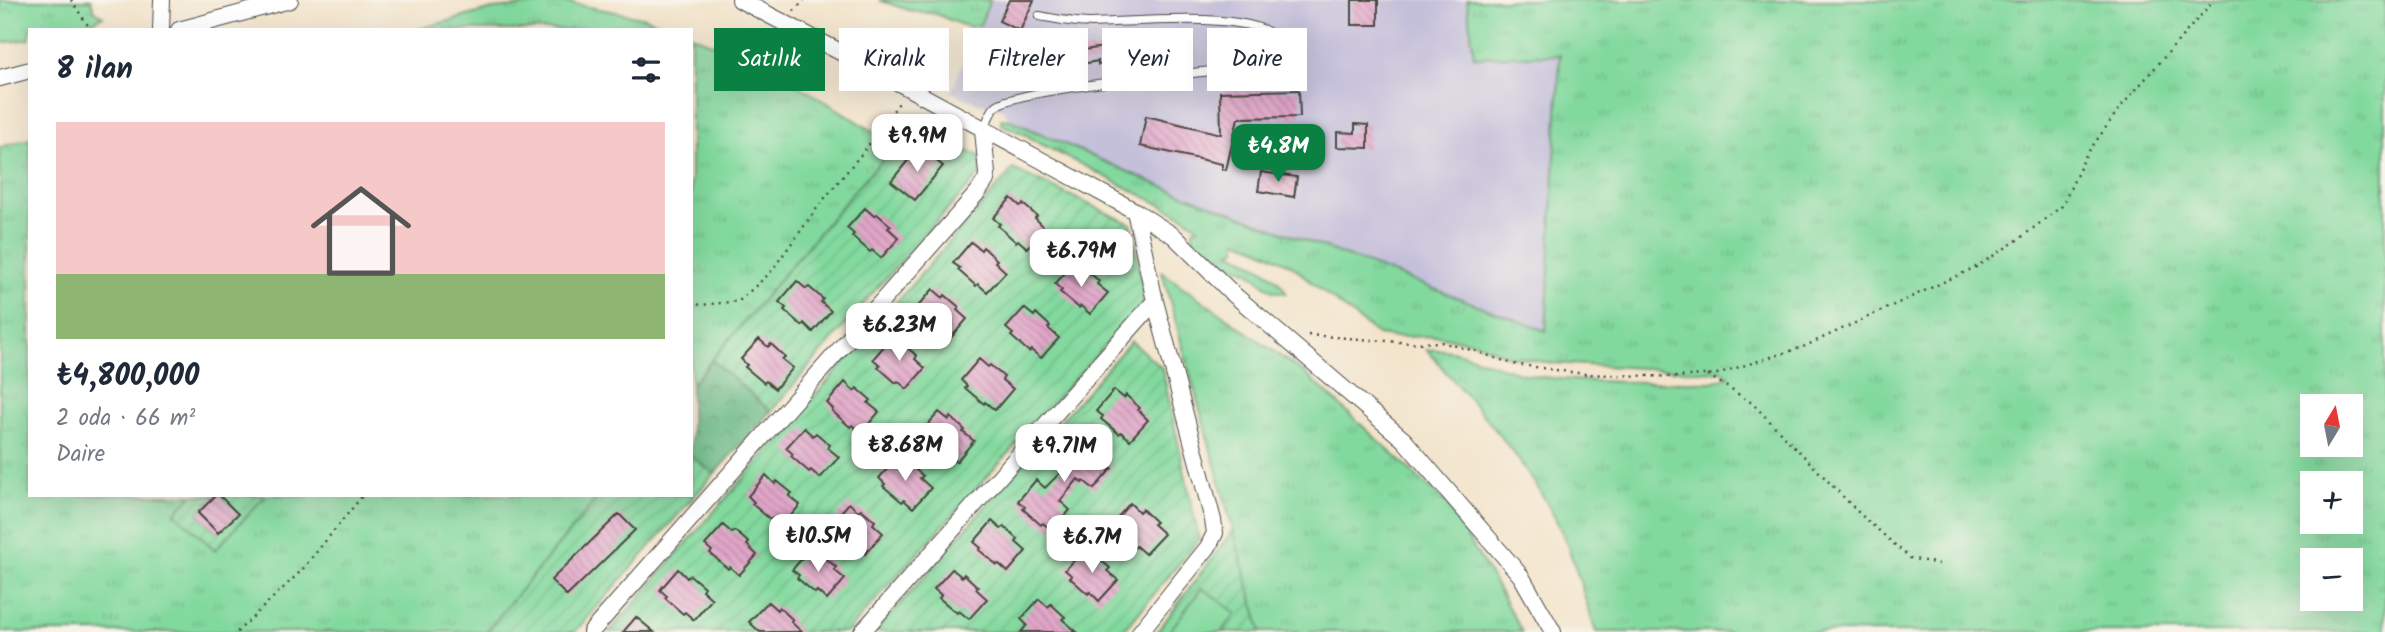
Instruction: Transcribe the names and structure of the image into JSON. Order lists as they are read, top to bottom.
{
  "north": "top",
  "page": {
    "chip": [
      "Satılık",
      "Kiralık",
      "Filtreler",
      "Yeni",
      "Daire"
    ],
    "heading": "8 ilan",
    "list": [
      {
        "name": "₺4,800,000",
        "note": "2 oda · 66 m² · Daire"
      }
    ],
    "price": [
      "₺9.9M",
      "₺4.8M",
      "₺6.79M",
      "₺6.23M",
      "₺8.68M",
      "₺9.71M",
      "₺10.5M",
      "₺6.7M"
    ],
    "map_buttons": ["+", "−"]
  }
}
